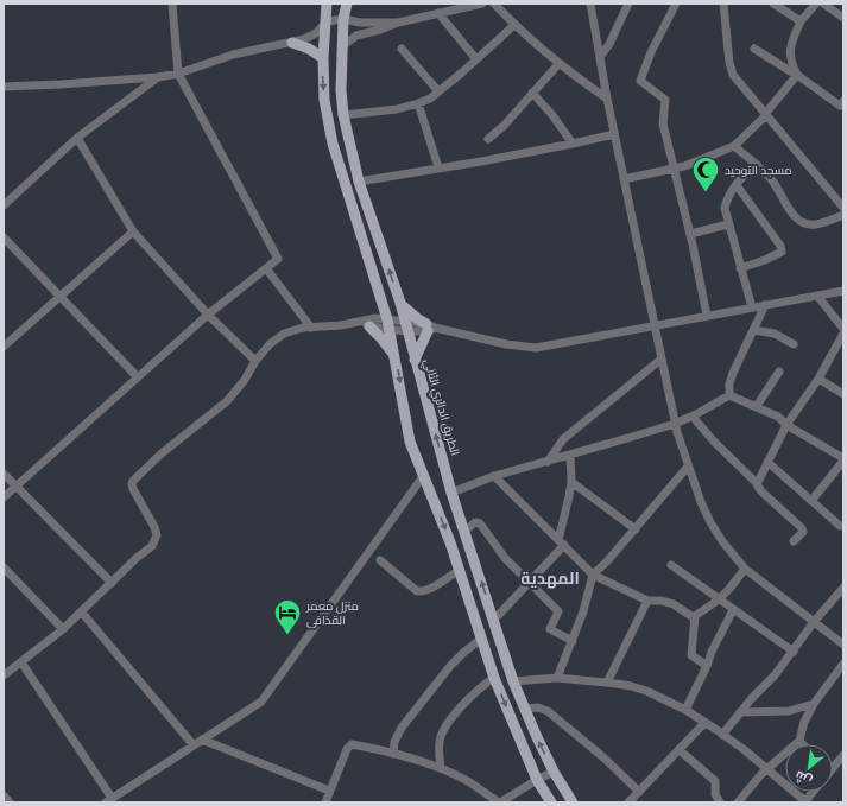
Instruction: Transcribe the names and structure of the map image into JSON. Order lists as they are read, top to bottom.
{
  "streets": {
    "main road": ["الطريق الدائري الثاني"]
  },
  "districts": ["المهدية"],
  "places": {
    "mosque": ["مسجد التوحيد"],
    "hotel": ["منزل معمر القذافى"]
  },
  "north": "bottom left"
}
